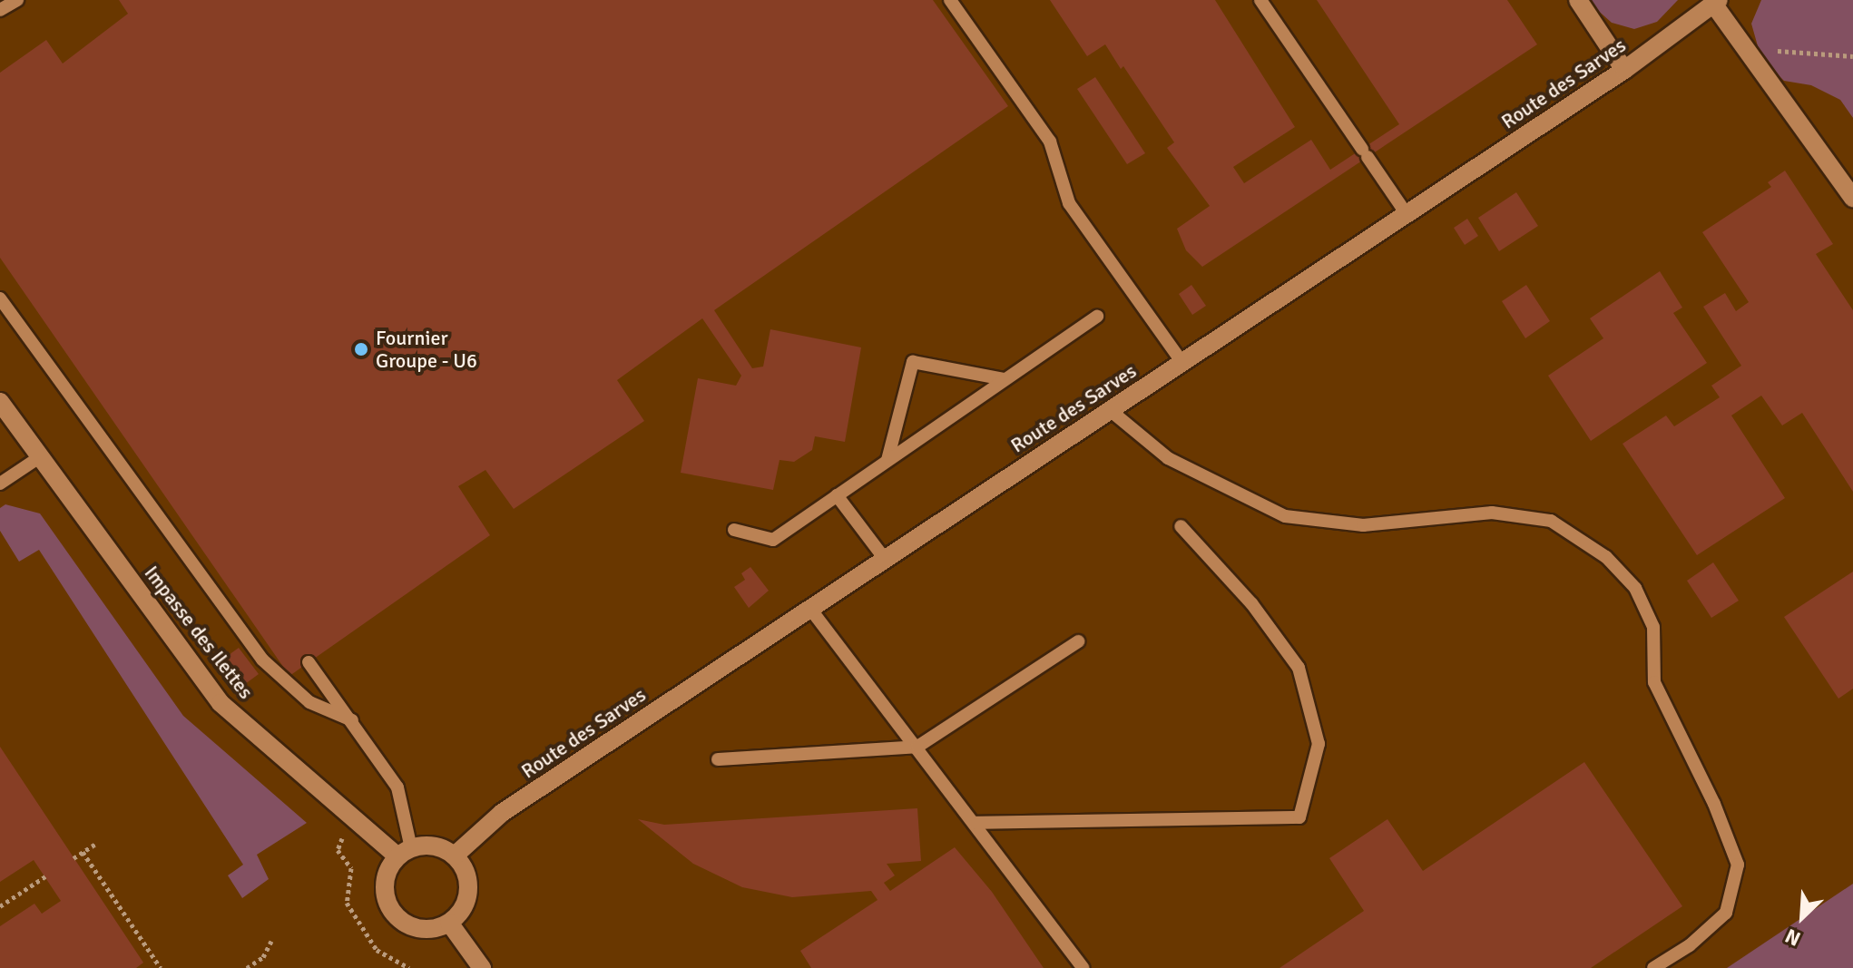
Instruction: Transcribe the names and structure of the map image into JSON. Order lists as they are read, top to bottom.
{
  "streets": {
    "street": ["Route des Sarves", "Impasse des Ilettes"]
  },
  "crossings": [
    ["Route des Sarves", "Impasse des Ilettes"]
  ],
  "places": ["Fournier Groupe - U6"],
  "north": "bottom left"
}
